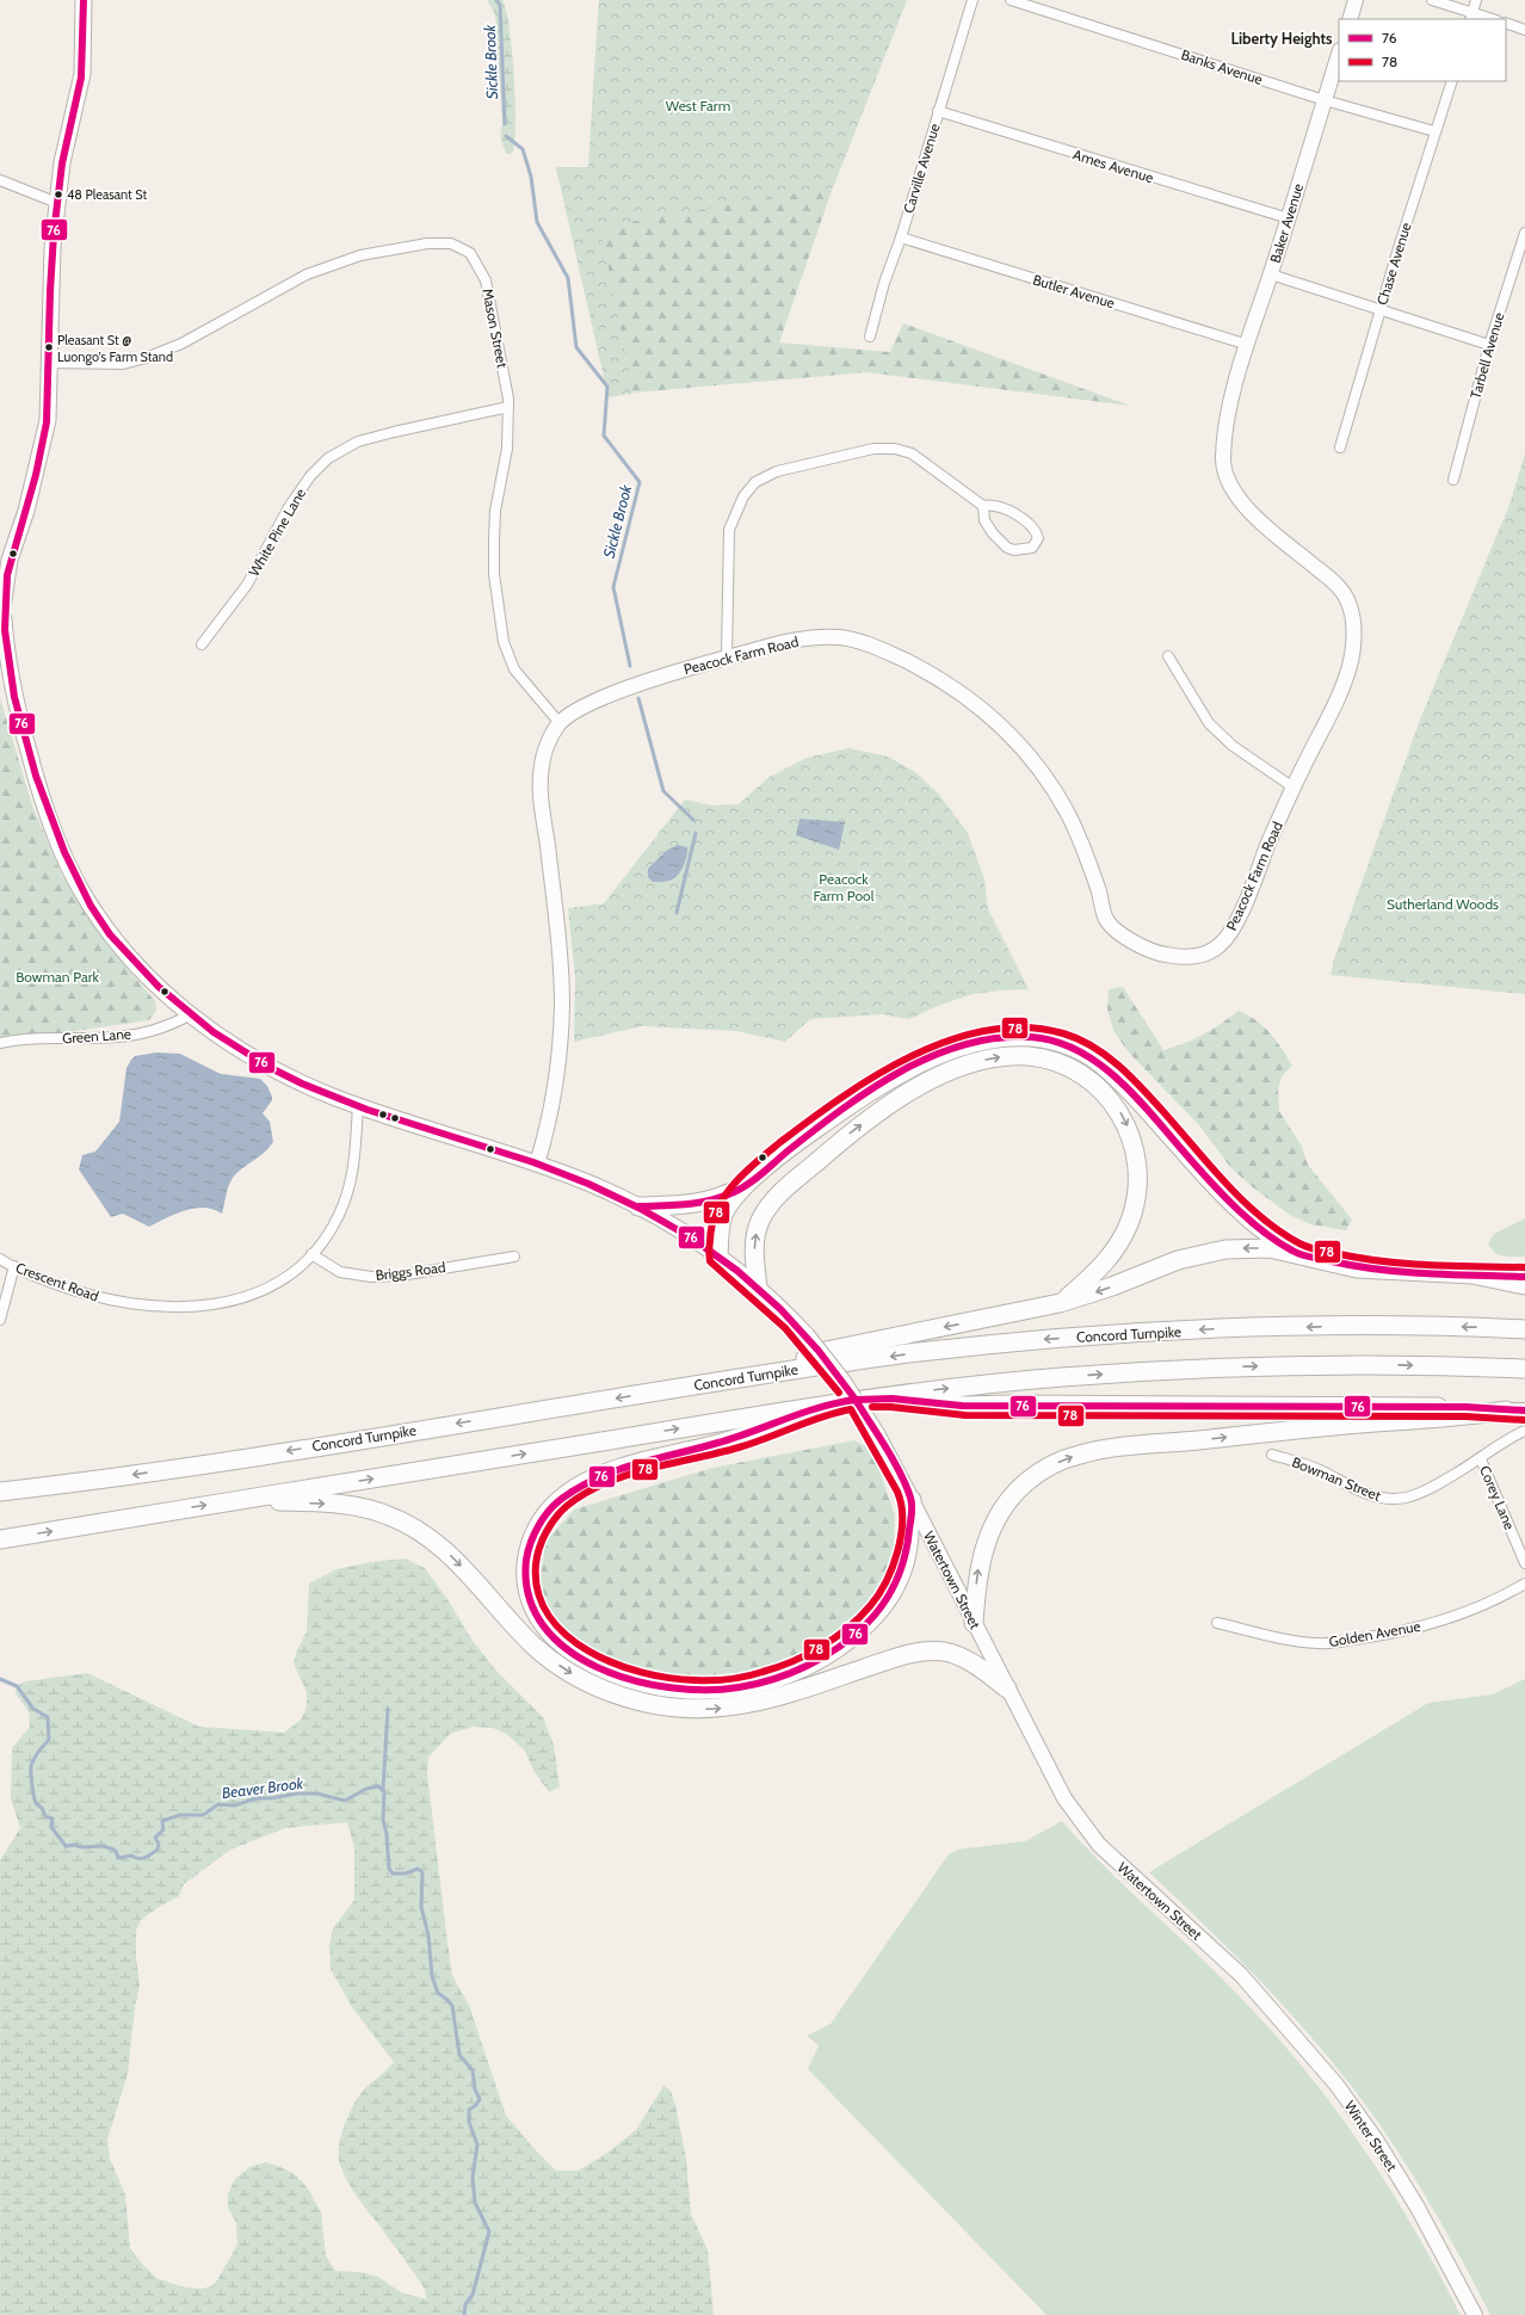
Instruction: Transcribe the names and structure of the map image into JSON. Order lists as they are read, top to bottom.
{
  "streets": {
    "highway": ["Concord Turnpike"],
    "main road": ["Watertown Street"],
    "street": [
      "Banks Avenue",
      "Ames Avenue",
      "Carville Avenue",
      "Baker Avenue",
      "Chase Avenue",
      "Butler Avenue",
      "Mason Street",
      "Tarbell Avenue",
      "White Pine Lane",
      "Peacock Farm Road",
      "Green Lane",
      "Briggs Road",
      "Crescent Road",
      "Bowman Street",
      "Corey Lane",
      "Golden Avenue",
      "Winter Street"
    ]
  },
  "crossings": [
    ["Banks Avenue", "Baker Avenue"],
    ["Banks Avenue", "Chase Avenue"],
    ["Ames Avenue", "Carville Avenue"],
    ["Ames Avenue", "Baker Avenue"],
    ["Carville Avenue", "Butler Avenue"],
    ["Baker Avenue", "Butler Avenue"],
    ["Baker Avenue", "Peacock Farm Road"],
    ["Mason Street", "White Pine Lane"],
    ["Mason Street", "Peacock Farm Road"],
    ["Peacock Farm Road", "Watertown Street"],
    ["Green Lane", "Watertown Street"],
    ["Briggs Road", "Crescent Road"],
    ["Crescent Road", "Watertown Street"],
    ["Bowman Street", "Corey Lane"],
    ["Watertown Street", "Winter Street"]
  ],
  "districts": ["Liberty Heights"],
  "water": ["Sickle Brook", "Beaver Brook"],
  "parks": [
    "West Farm",
    "Peacock Farm Pool",
    "Sutherland Woods",
    "Bowman Park"
  ],
  "places": ["48 Pleasant St", "Pleasant St @ Luongo's Farm Stand"],
  "lines": ["transit line 76", "transit line 78"],
  "legend": ["76", "78"]
}
